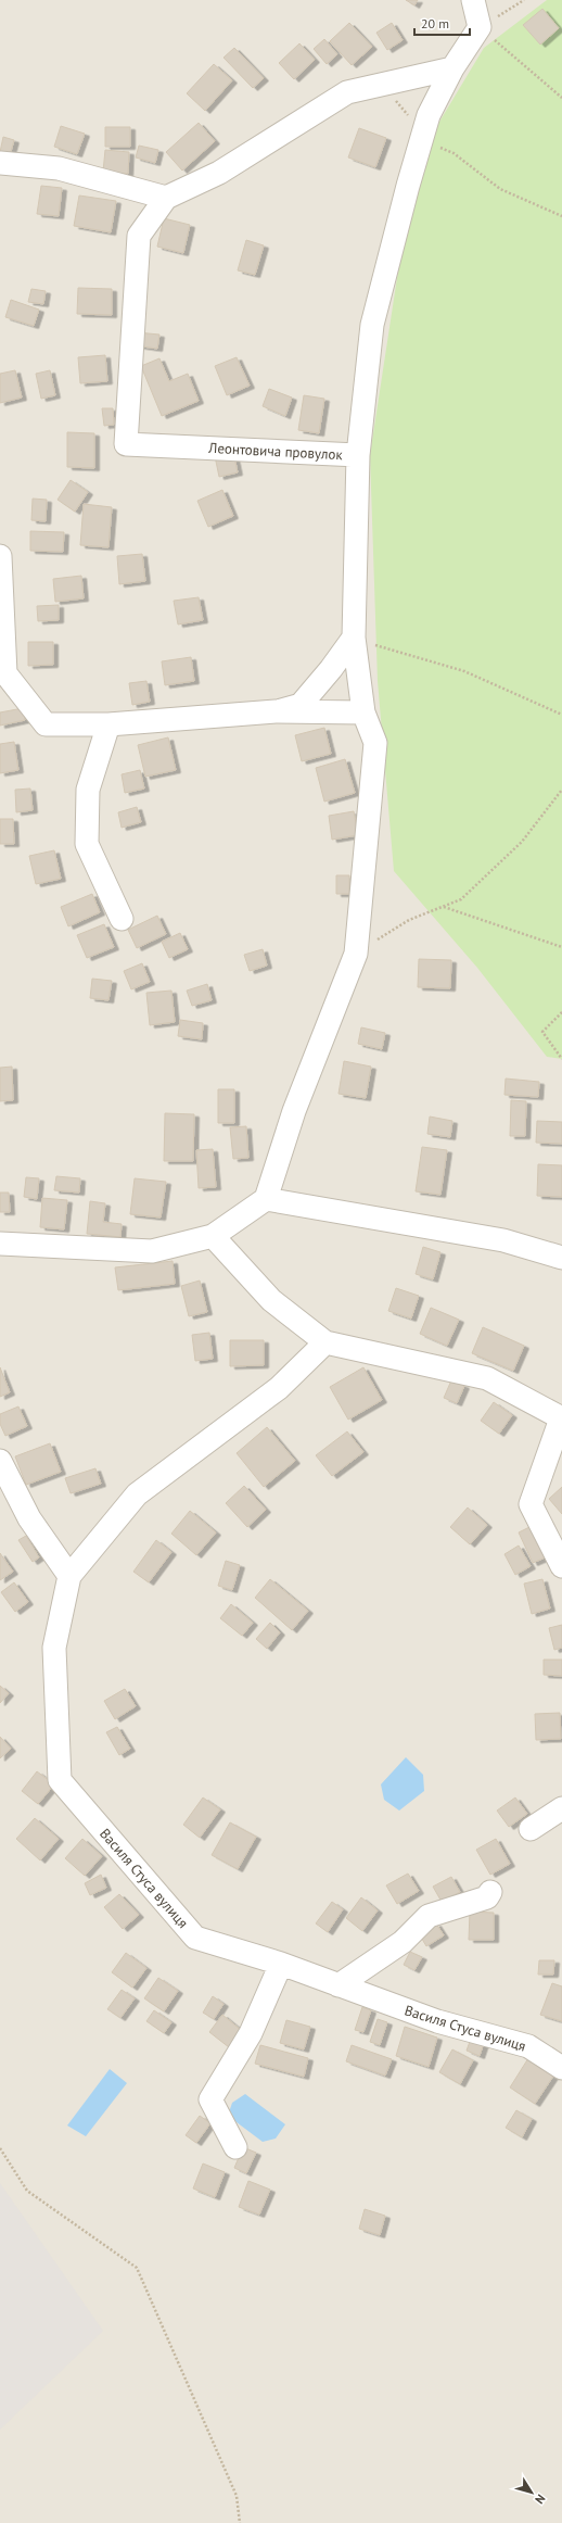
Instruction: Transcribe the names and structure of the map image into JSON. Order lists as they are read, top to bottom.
{
  "streets": {
    "street": ["Леонтовича провулок", "Василя Стуса вулиця"]
  },
  "scale_bar": "20 m",
  "north": "bottom right"
}
